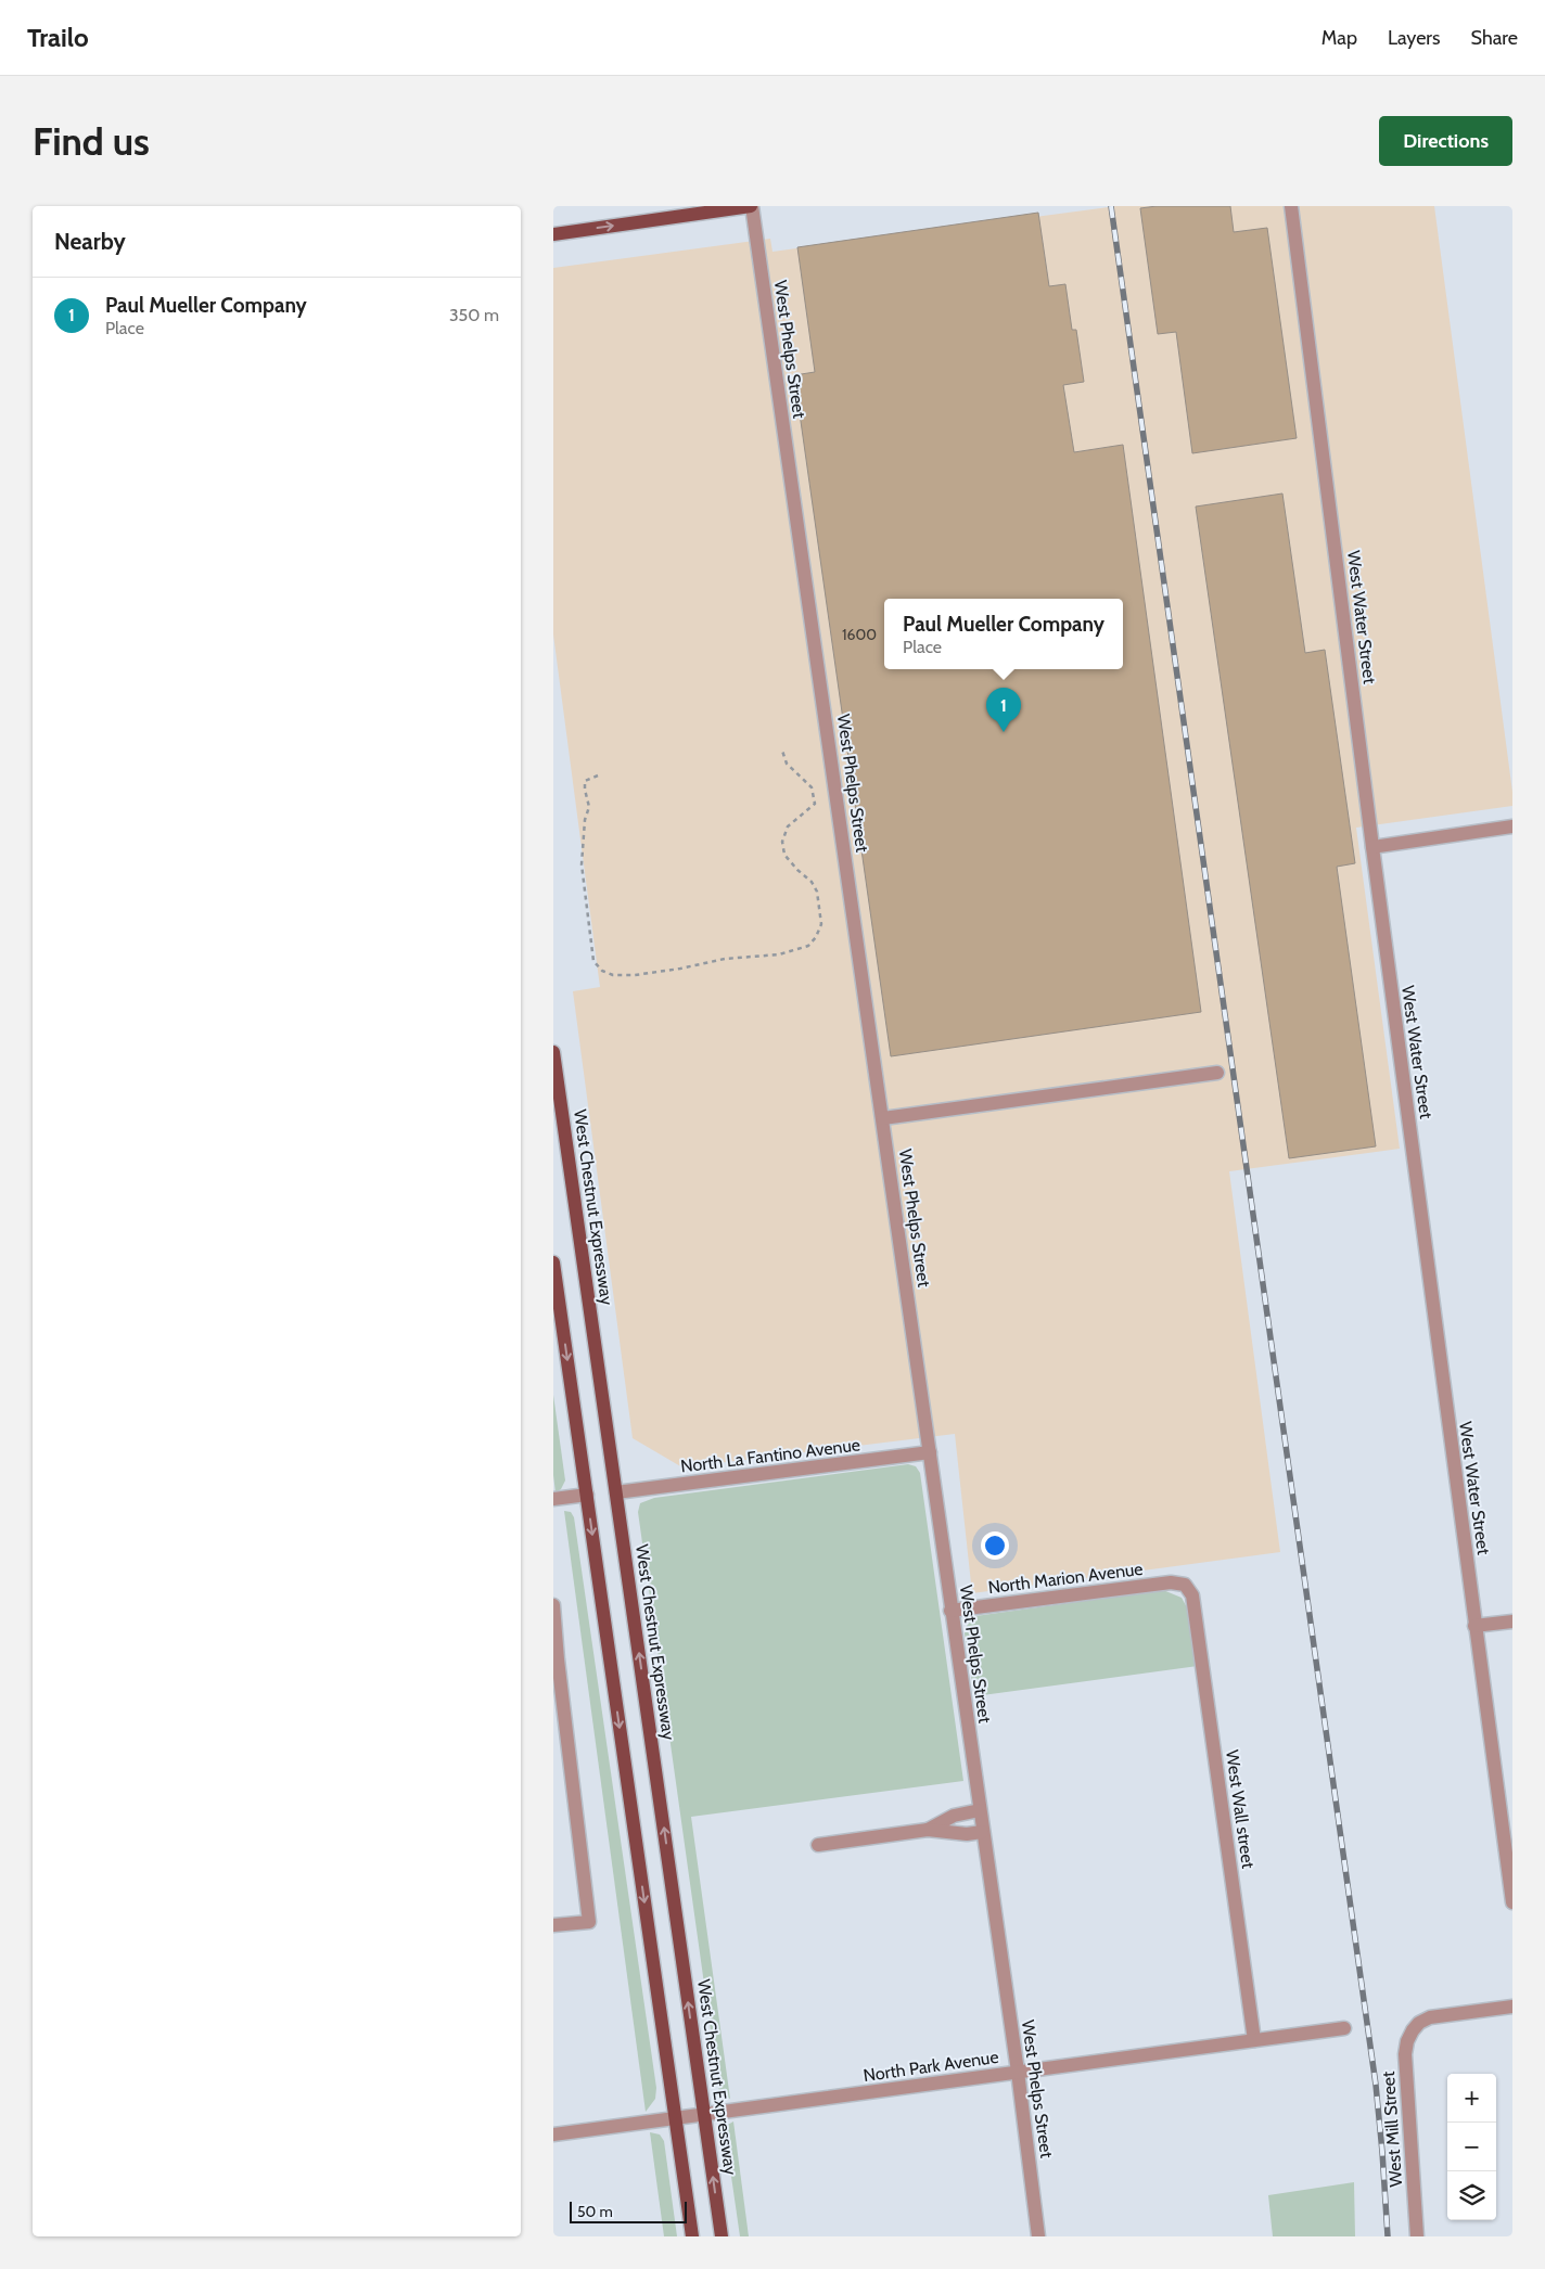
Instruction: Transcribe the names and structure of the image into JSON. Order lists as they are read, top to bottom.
{
  "streets": {
    "main road": ["West Chestnut Expressway"],
    "street": [
      "West Phelps Street",
      "West Water Street",
      "North La Fantino Avenue",
      "North Marion Avenue",
      "West Wall street",
      "North Park Avenue",
      "West Mill Street"
    ]
  },
  "crossings": [
    ["West Phelps Street", "North La Fantino Avenue"],
    ["West Phelps Street", "North Marion Avenue"],
    ["West Phelps Street", "North Park Avenue"],
    ["West Chestnut Expressway", "North La Fantino Avenue"],
    ["West Chestnut Expressway", "North Park Avenue"],
    ["North Marion Avenue", "West Wall street"],
    ["West Wall street", "North Park Avenue"]
  ],
  "house_numbers": ["1600"],
  "scale_bar": "50 m",
  "page": {
    "header": "Trailo",
    "nav": ["Map", "Layers", "Share"],
    "buttons": "Directions",
    "title": "Find us",
    "heading": "Nearby",
    "list": [
      {
        "mark": "1",
        "name": "Paul Mueller Company",
        "note": "Place",
        "value": "350 m"
      }
    ],
    "popup": ["Paul Mueller Company", "Place"],
    "pins": "1",
    "map_buttons": ["+", "−"],
    "scale": "50 m"
  }
}
